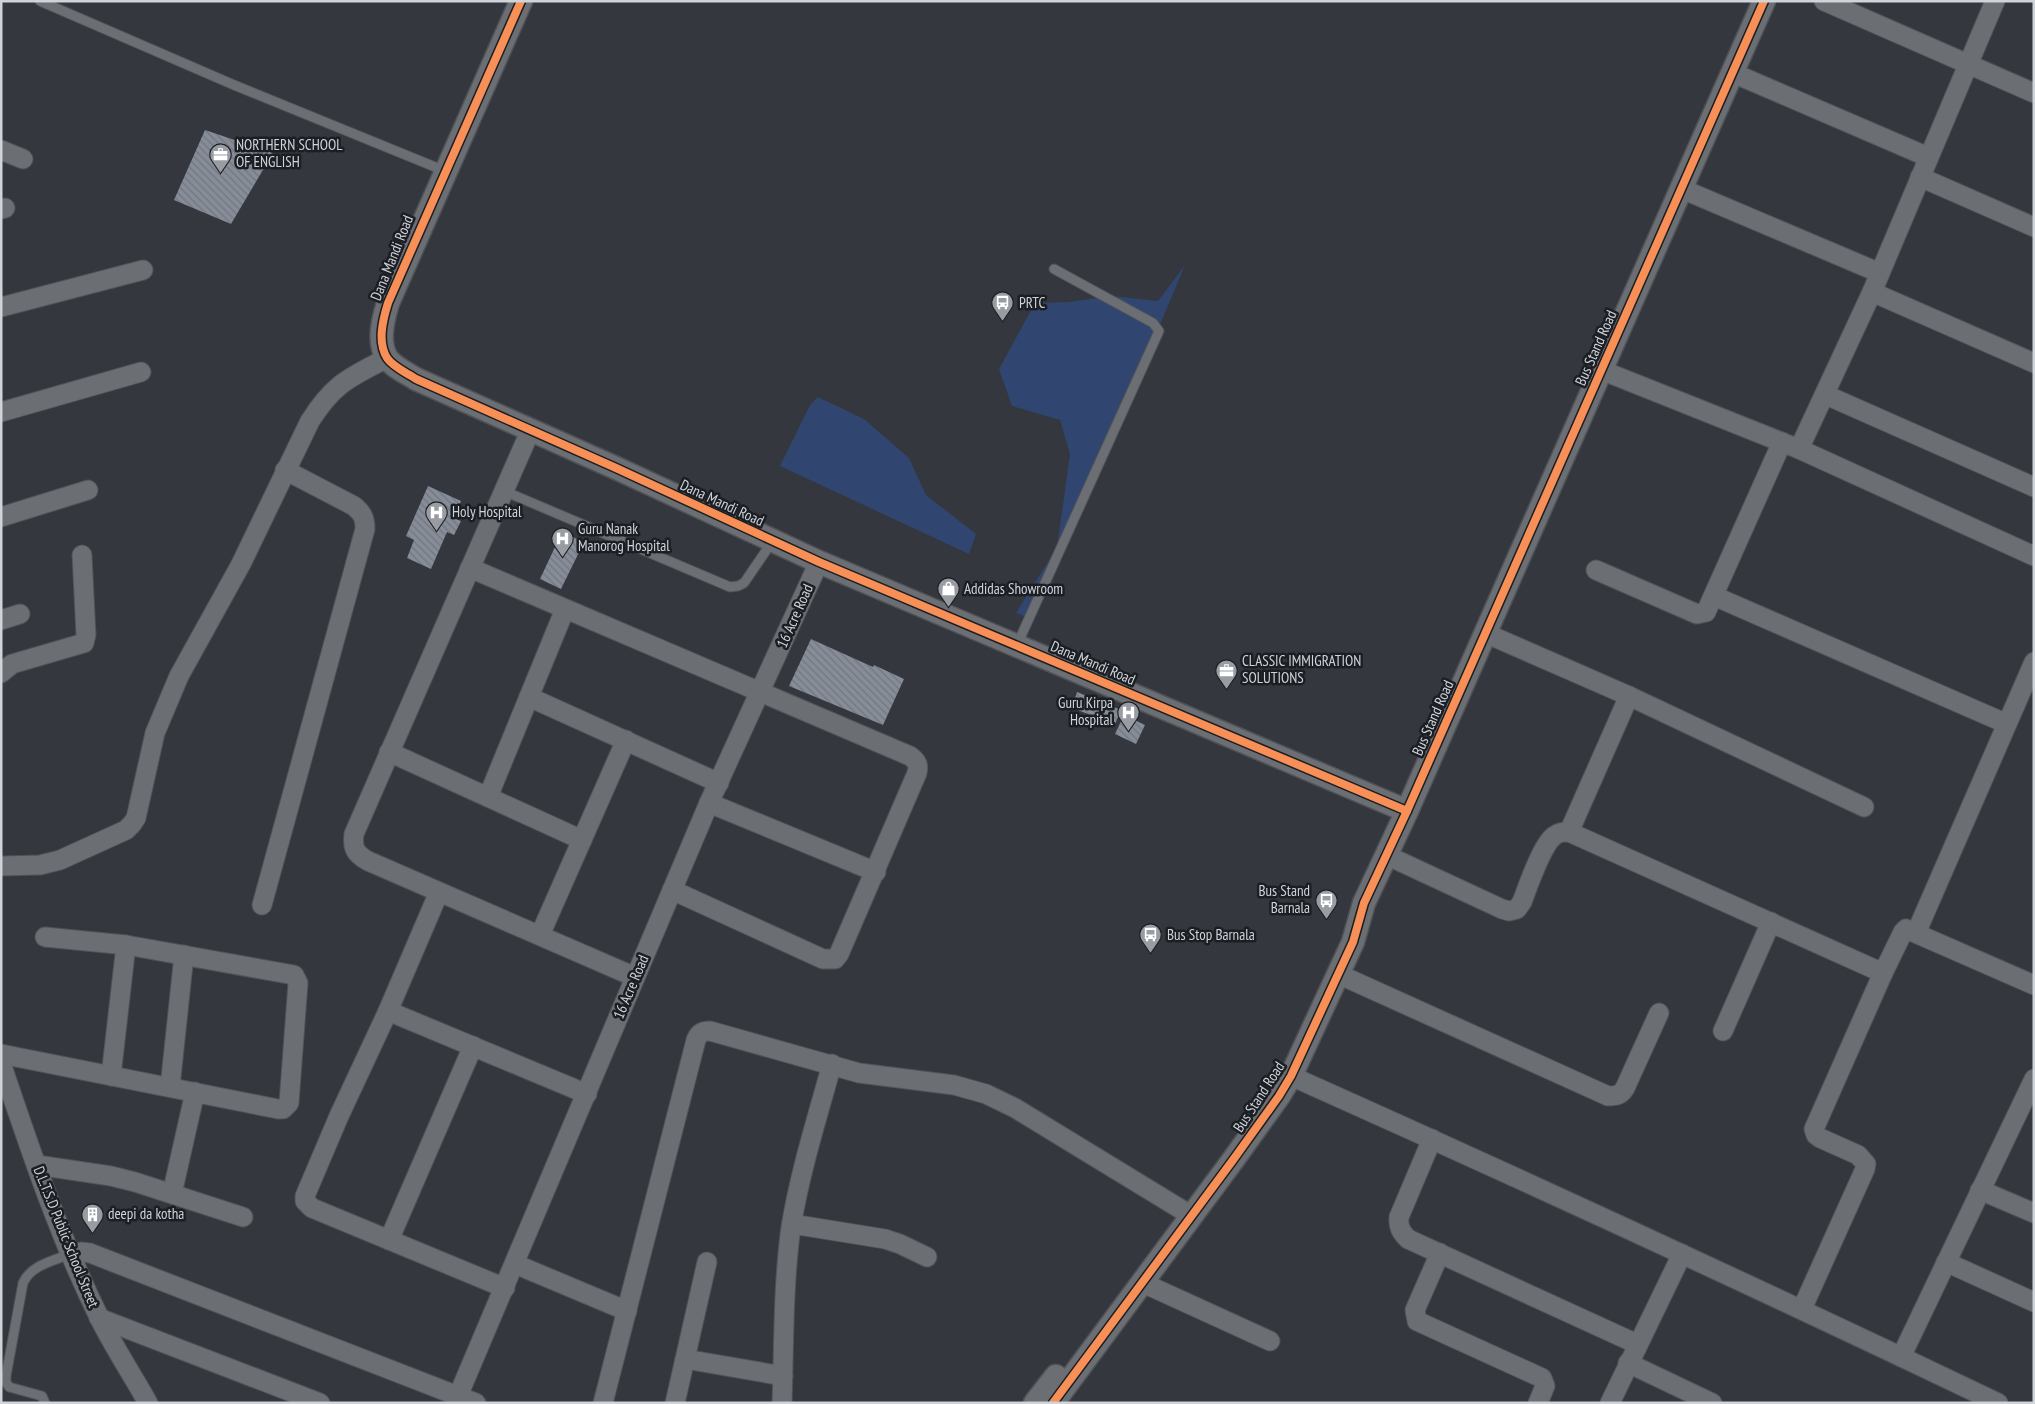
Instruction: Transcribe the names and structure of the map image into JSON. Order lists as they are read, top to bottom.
{
  "streets": {
    "street": [
      "Dana Mandi Road",
      "Bus Stand Road",
      "16 Acre Road",
      "D.L.T.S.D Public School Street"
    ]
  },
  "crossings": [
    ["Dana Mandi Road", "Bus Stand Road"],
    ["Dana Mandi Road", "16 Acre Road"]
  ],
  "places": {
    "office": ["NORTHERN SCHOOL OF ENGLISH", "CLASSIC IMMIGRATION SOLUTIONS"],
    "bus stop": ["PRTC", "Bus Stand Barnala", "Bus Stop Barnala"],
    "hospital": ["Holy Hospital", "Guru Nanak Manorog Hospital", "Guru Kirpa Hospital"],
    "shop": ["Addidas Showroom"],
    "building": ["deepi da kotha"]
  }
}
